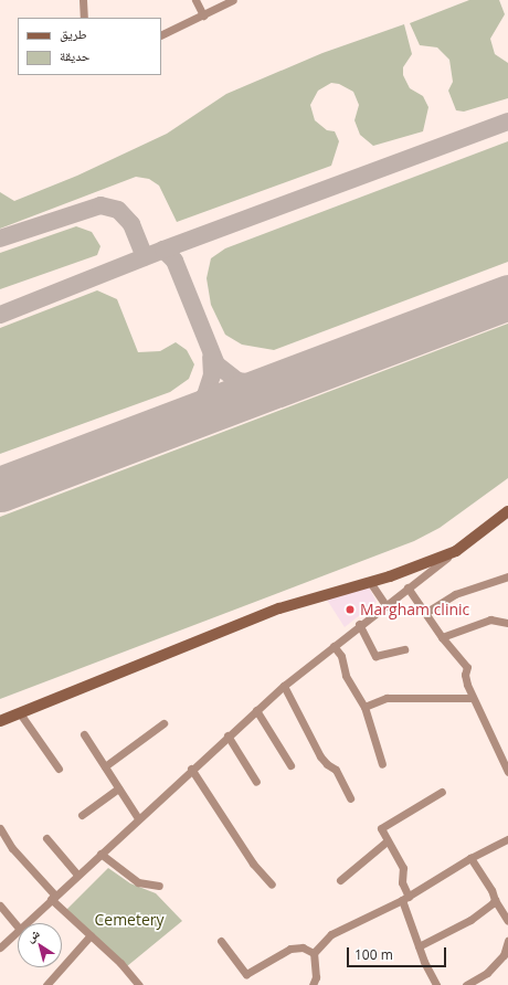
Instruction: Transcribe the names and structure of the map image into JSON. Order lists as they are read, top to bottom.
{
  "parks": ["Cemetery"],
  "places": ["Margham clinic"],
  "legend": ["طريق", "حديقة"],
  "scale_bar": "100 m",
  "north": "top left"
}
